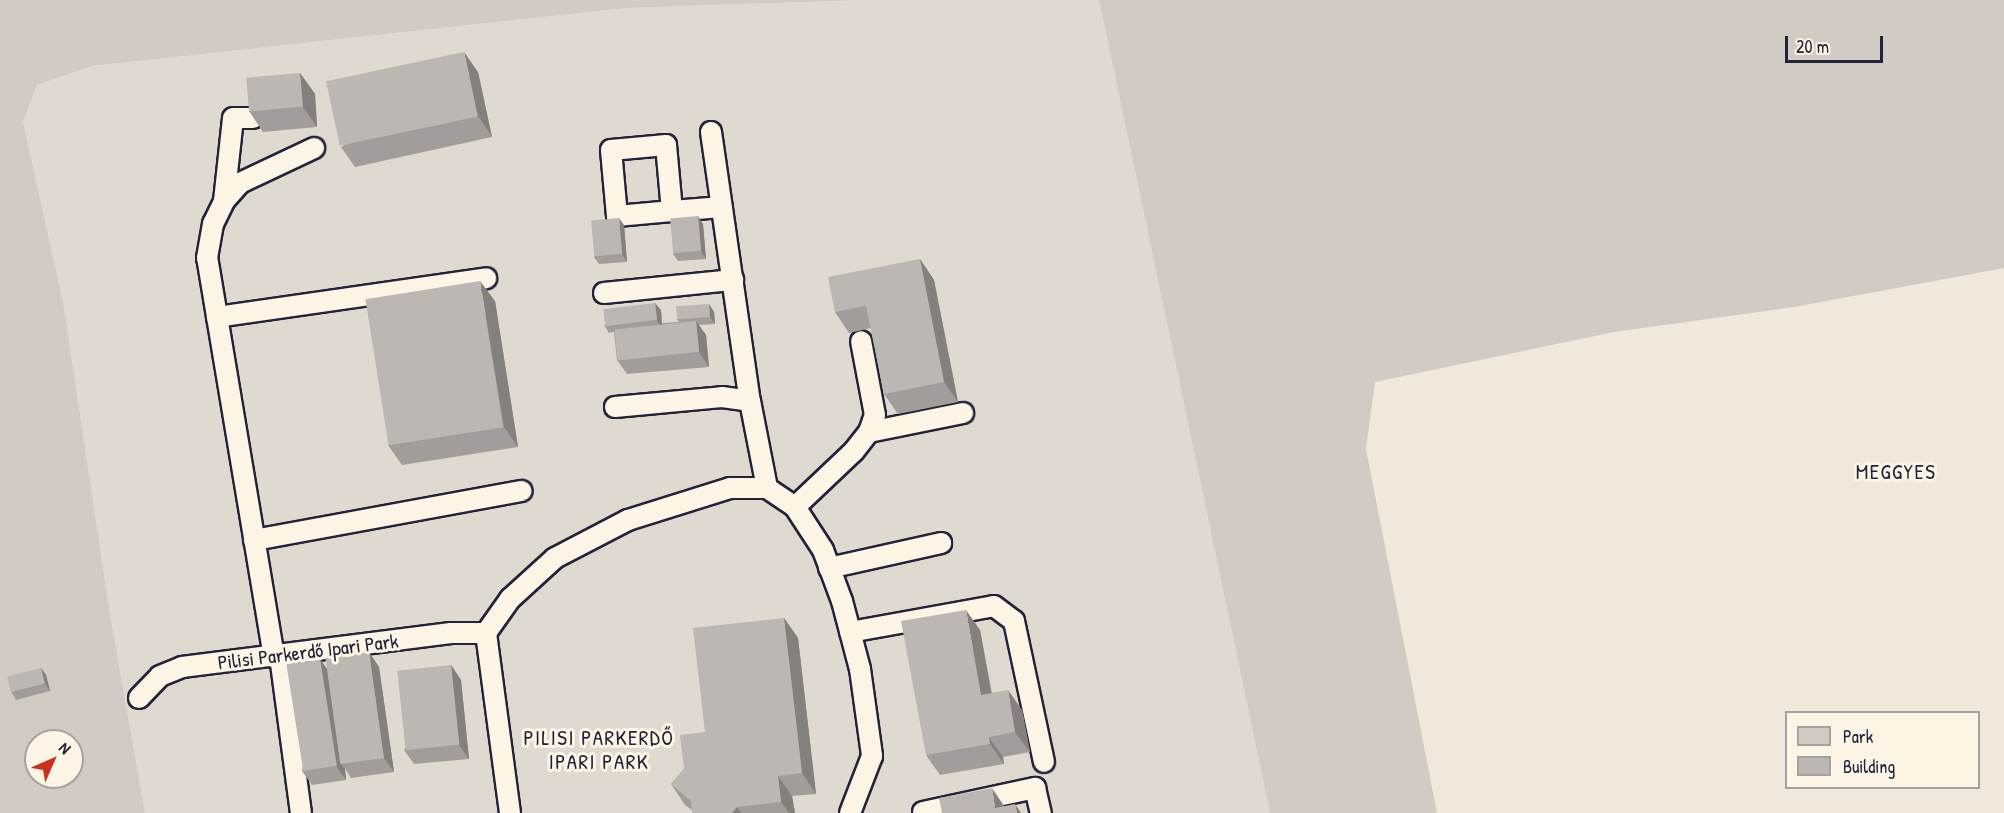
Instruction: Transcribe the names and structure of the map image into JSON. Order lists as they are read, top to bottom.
{
  "streets": {
    "lane": ["Pilisi Parkerdő Ipari Park"]
  },
  "districts": ["MEGGYES", "PILISI PARKERDŐ IPARI PARK"],
  "legend": ["Park", "Building"],
  "scale_bar": "20 m",
  "north": "top right"
}
